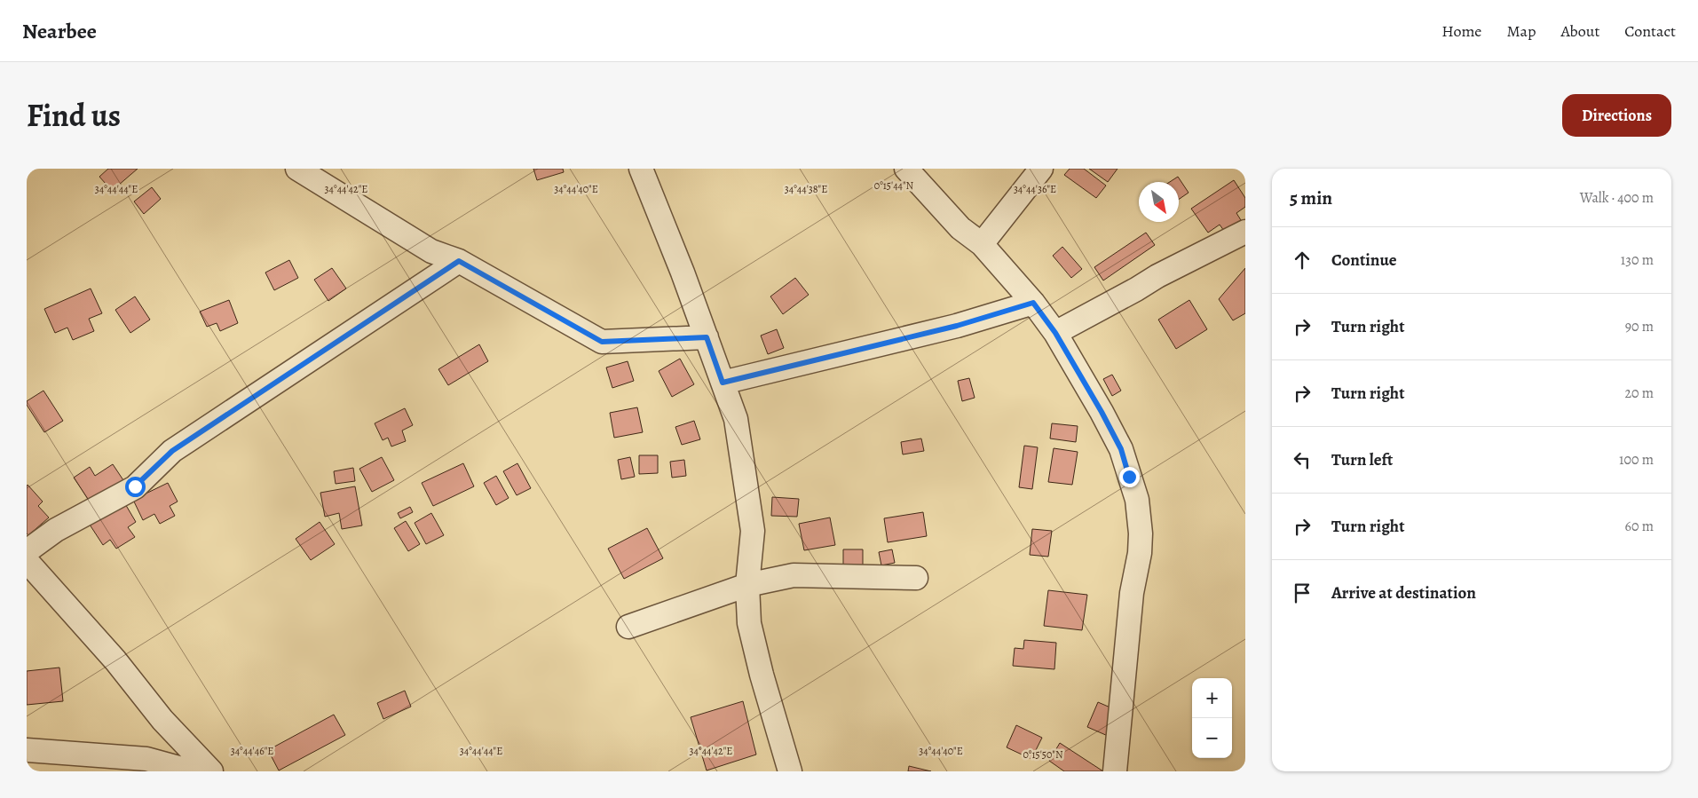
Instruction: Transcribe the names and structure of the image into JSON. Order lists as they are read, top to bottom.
{
  "north": "bottom right",
  "page": {
    "header": "Nearbee",
    "nav": [
      "Home",
      "Map",
      "About",
      "Contact"
    ],
    "title": "Find us",
    "buttons": "Directions",
    "heading": ["5 min", "Walk · 400 m"],
    "list": [
      ["Continue", "130 m"],
      ["Turn right", "90 m"],
      ["Turn right", "20 m"],
      ["Turn left", "100 m"],
      ["Turn right", "60 m"],
      "Arrive at destination"
    ],
    "map_buttons": ["+", "−"]
  },
  "coordinates": [
    "0°15'44\"N",
    "34°44'44\"E",
    "34°44'42\"E",
    "34°44'40\"E",
    "34°44'38\"E",
    "34°44'36\"E",
    "34°44'46\"E",
    "0°15'50\"N"
  ]
}
